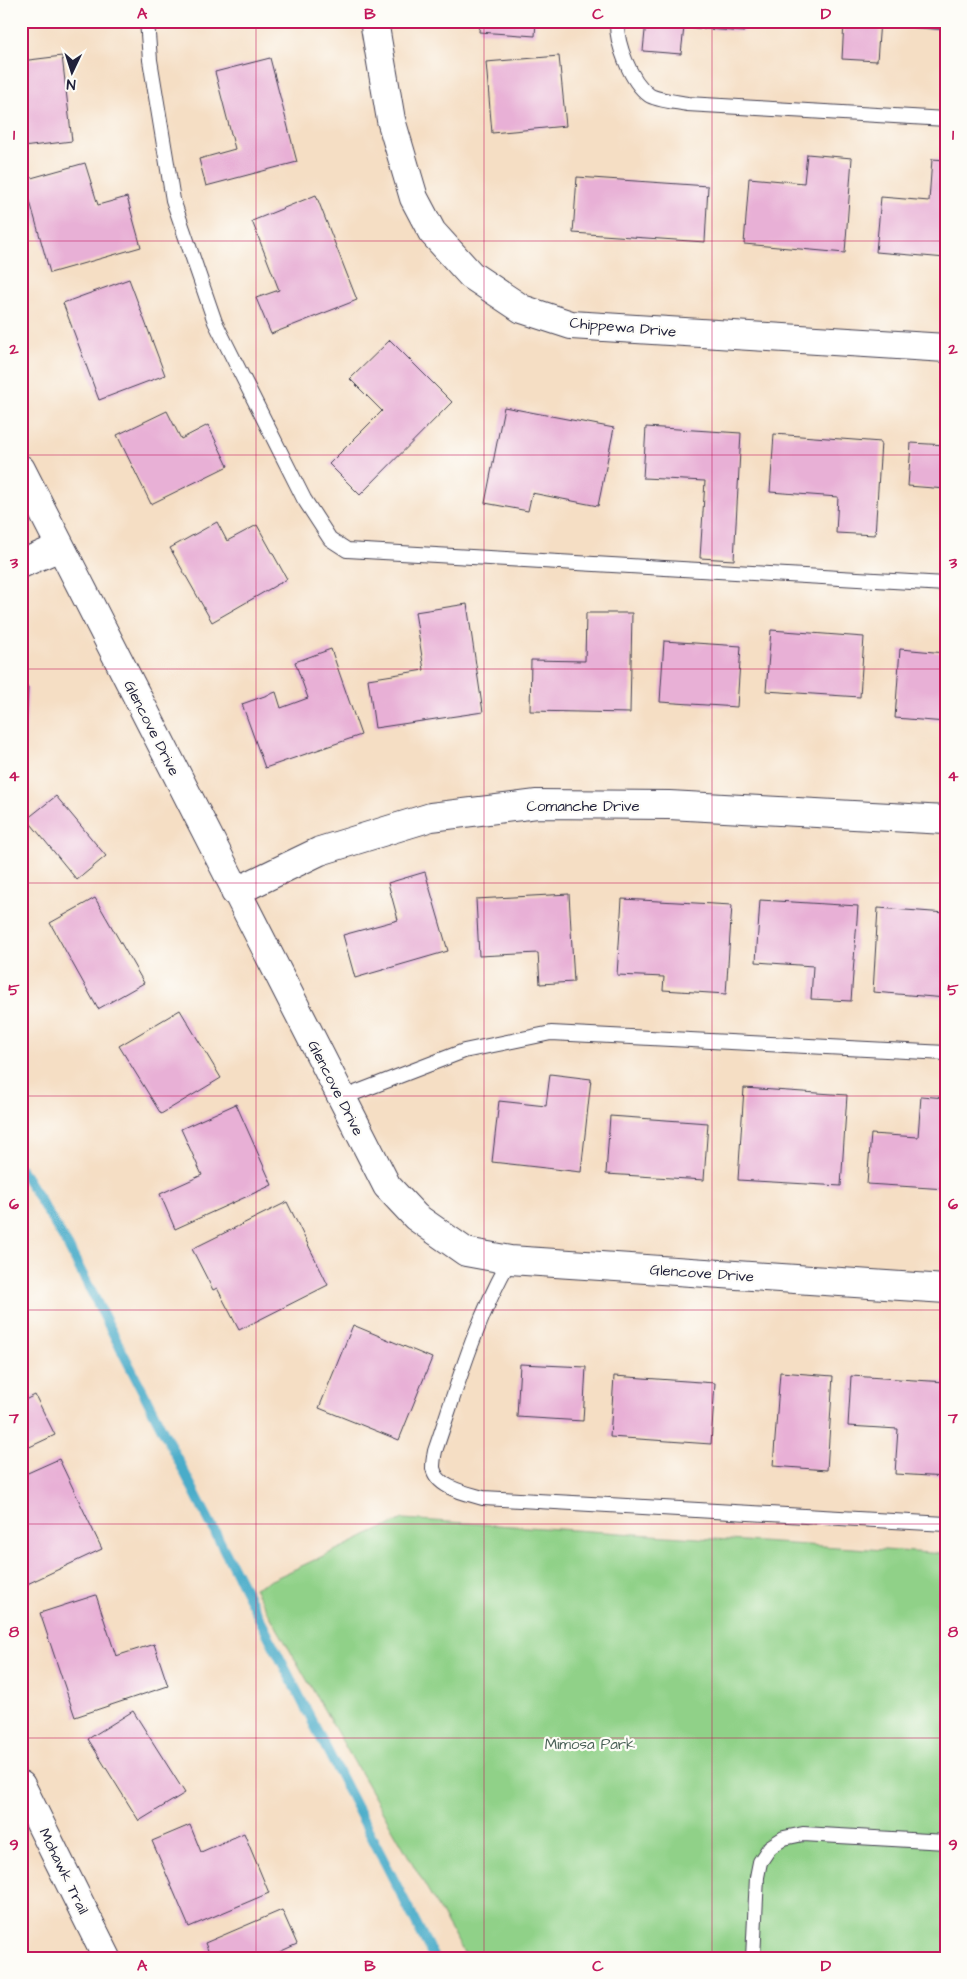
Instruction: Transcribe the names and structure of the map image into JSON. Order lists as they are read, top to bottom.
{
  "streets": {
    "street": [
      "Chippewa Drive",
      "Glencove Drive",
      "Comanche Drive",
      "Mohawk Trail"
    ]
  },
  "crossings": [
    ["Glencove Drive", "Comanche Drive"]
  ],
  "parks": ["Mimosa Park"],
  "north": "bottom",
  "grid": {
    "columns": [
      "A",
      "B",
      "C",
      "D"
    ],
    "rows": [
      "1",
      "2",
      "3",
      "4",
      "5",
      "6",
      "7",
      "8",
      "9"
    ]
  }
}
